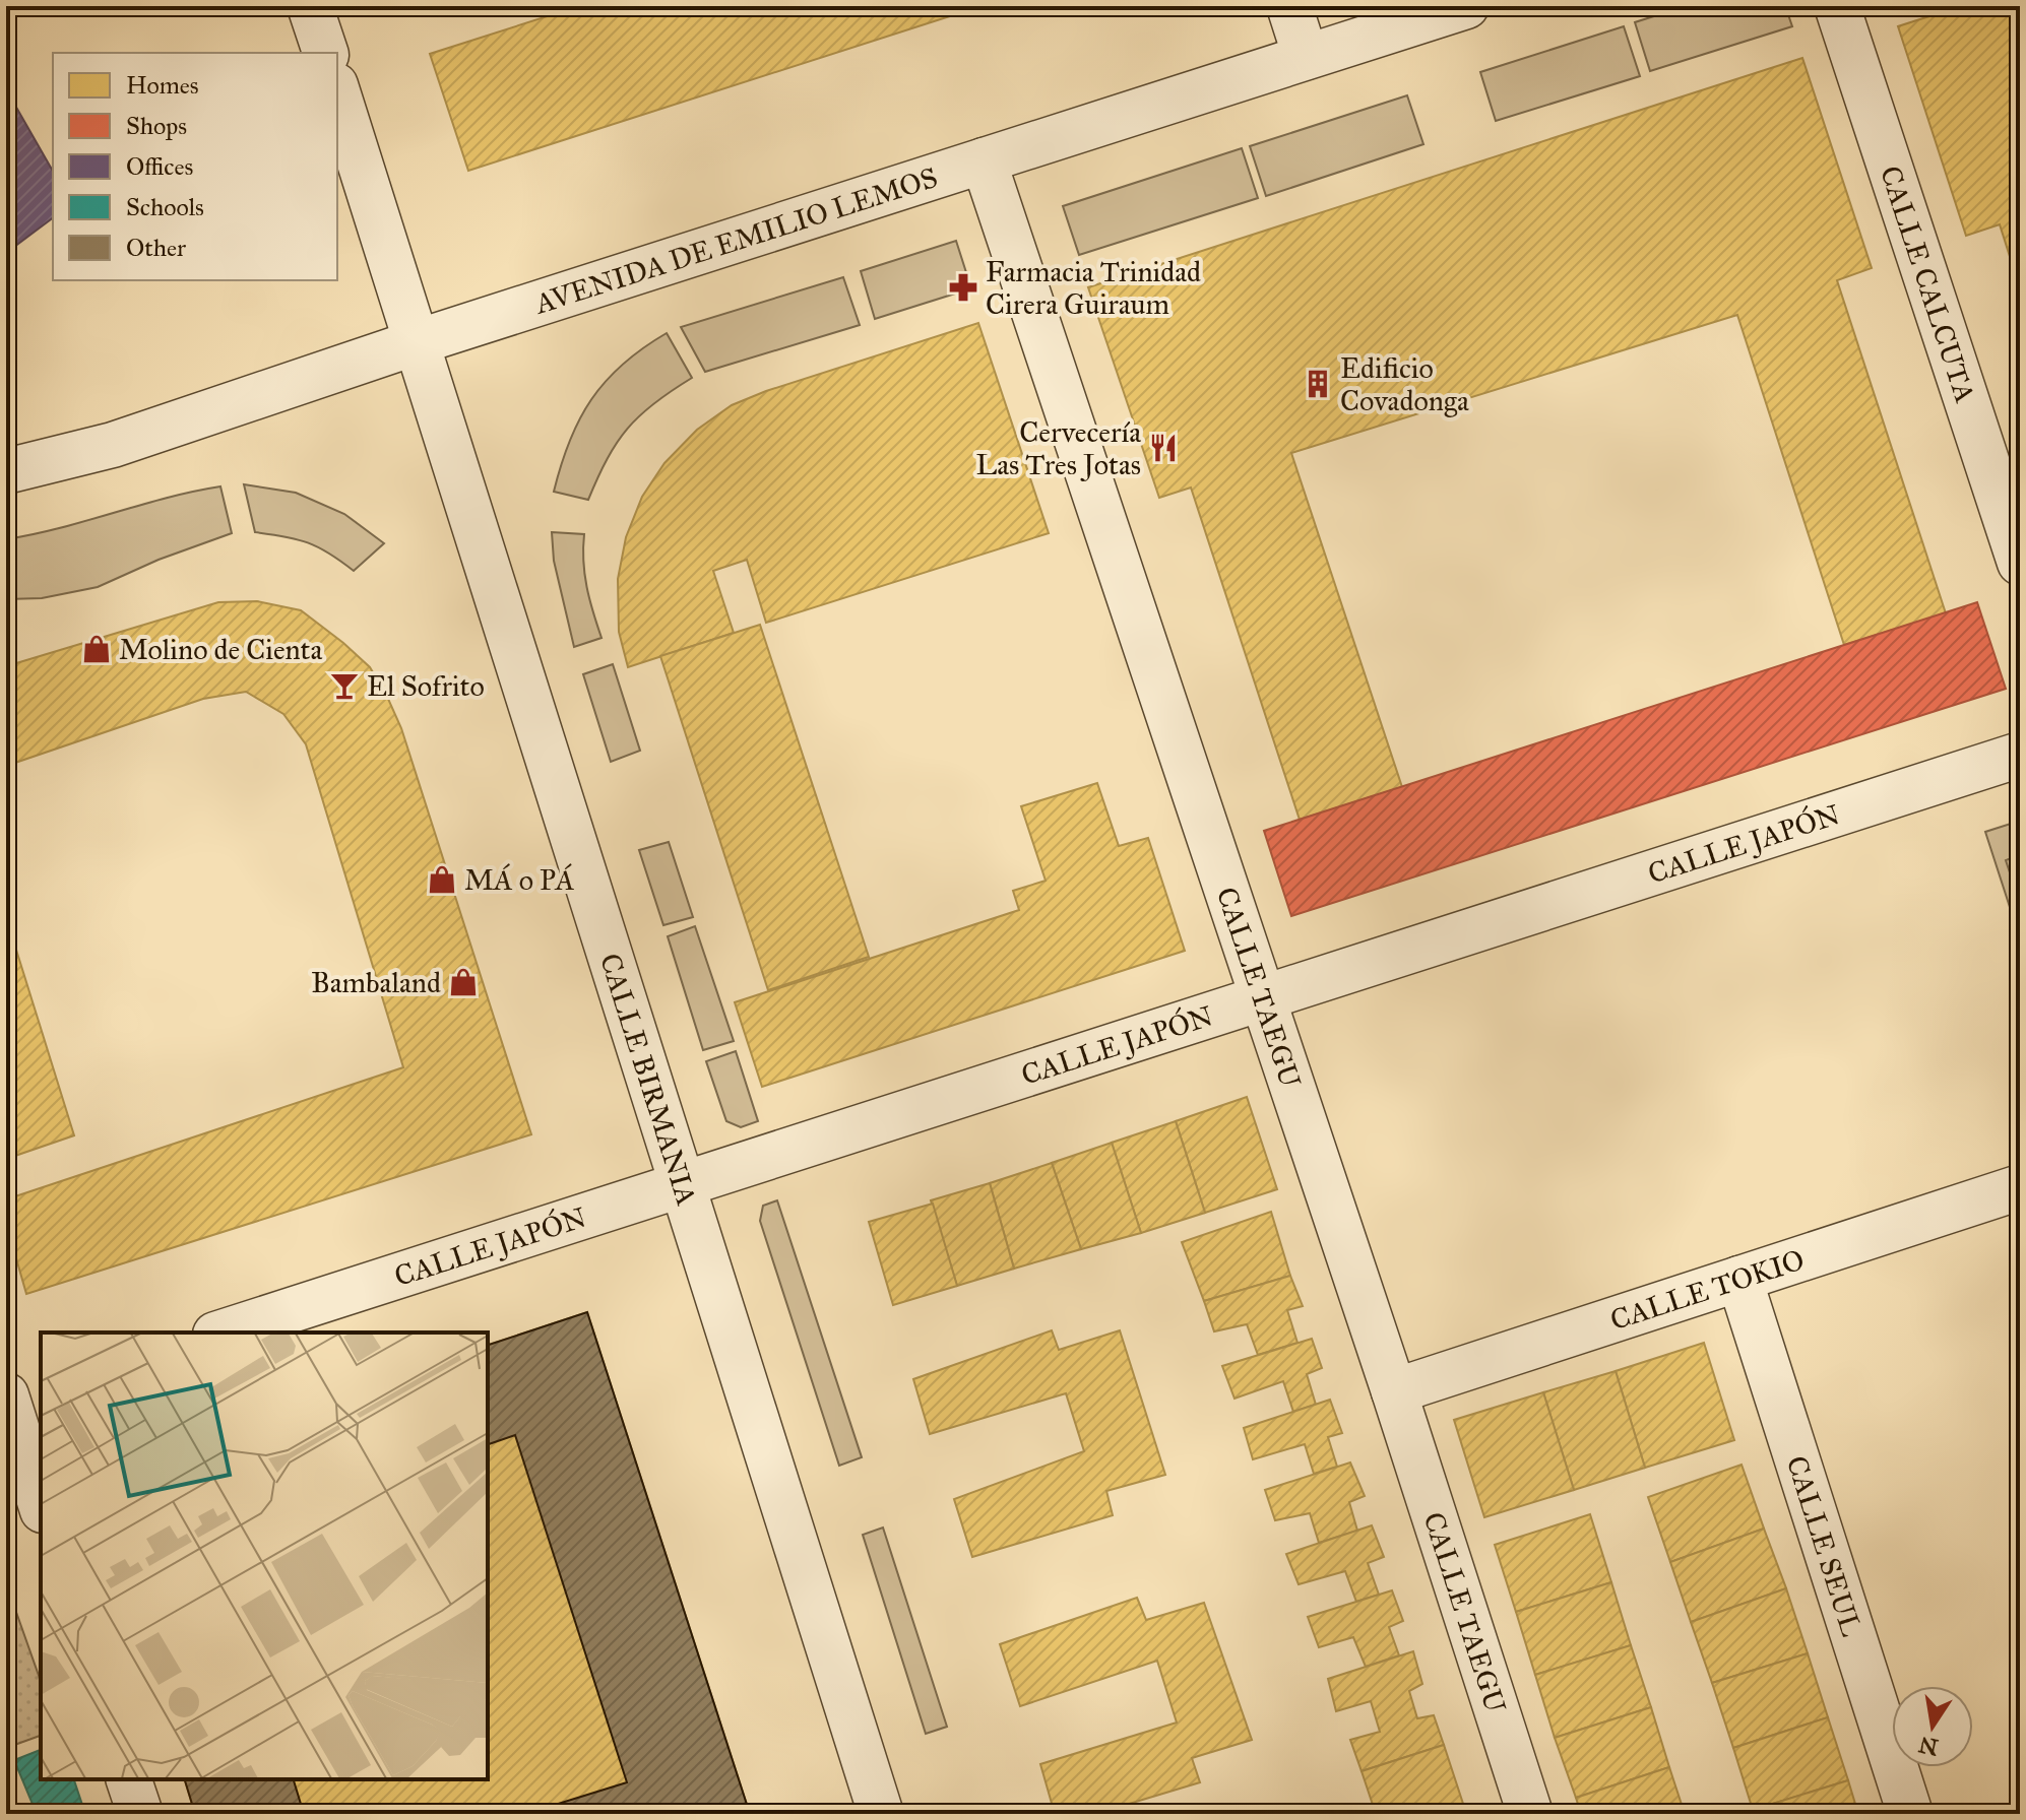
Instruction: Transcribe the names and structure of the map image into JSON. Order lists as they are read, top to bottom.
{
  "streets": {
    "street": [
      "AVENIDA DE EMILIO LEMOS",
      "CALLE CALCUTA",
      "CALLE JAPÓN",
      "CALLE TAEGU",
      "CALLE BIRMANIA",
      "CALLE TOKIO",
      "CALLE SEUL"
    ]
  },
  "crossings": [
    ["AVENIDA DE EMILIO LEMOS", "CALLE TAEGU"],
    ["AVENIDA DE EMILIO LEMOS", "CALLE BIRMANIA"],
    ["CALLE JAPÓN", "CALLE TAEGU"],
    ["CALLE JAPÓN", "CALLE BIRMANIA"],
    ["CALLE TAEGU", "CALLE TOKIO"],
    ["CALLE TOKIO", "CALLE SEUL"]
  ],
  "places": {
    "pharmacy": ["Farmacia Trinidad Cirera Guiraum"],
    "building": ["Edificio Covadonga"],
    "restaurant": ["Cervecería Las Tres Jotas"],
    "shop": ["Molino de Cienta", "MÁ o PÁ", "Bambaland"],
    "bar": ["El Sofrito"]
  },
  "legend": [
    "Homes",
    "Shops",
    "Offices",
    "Schools",
    "Other"
  ],
  "north": "bottom"
}
